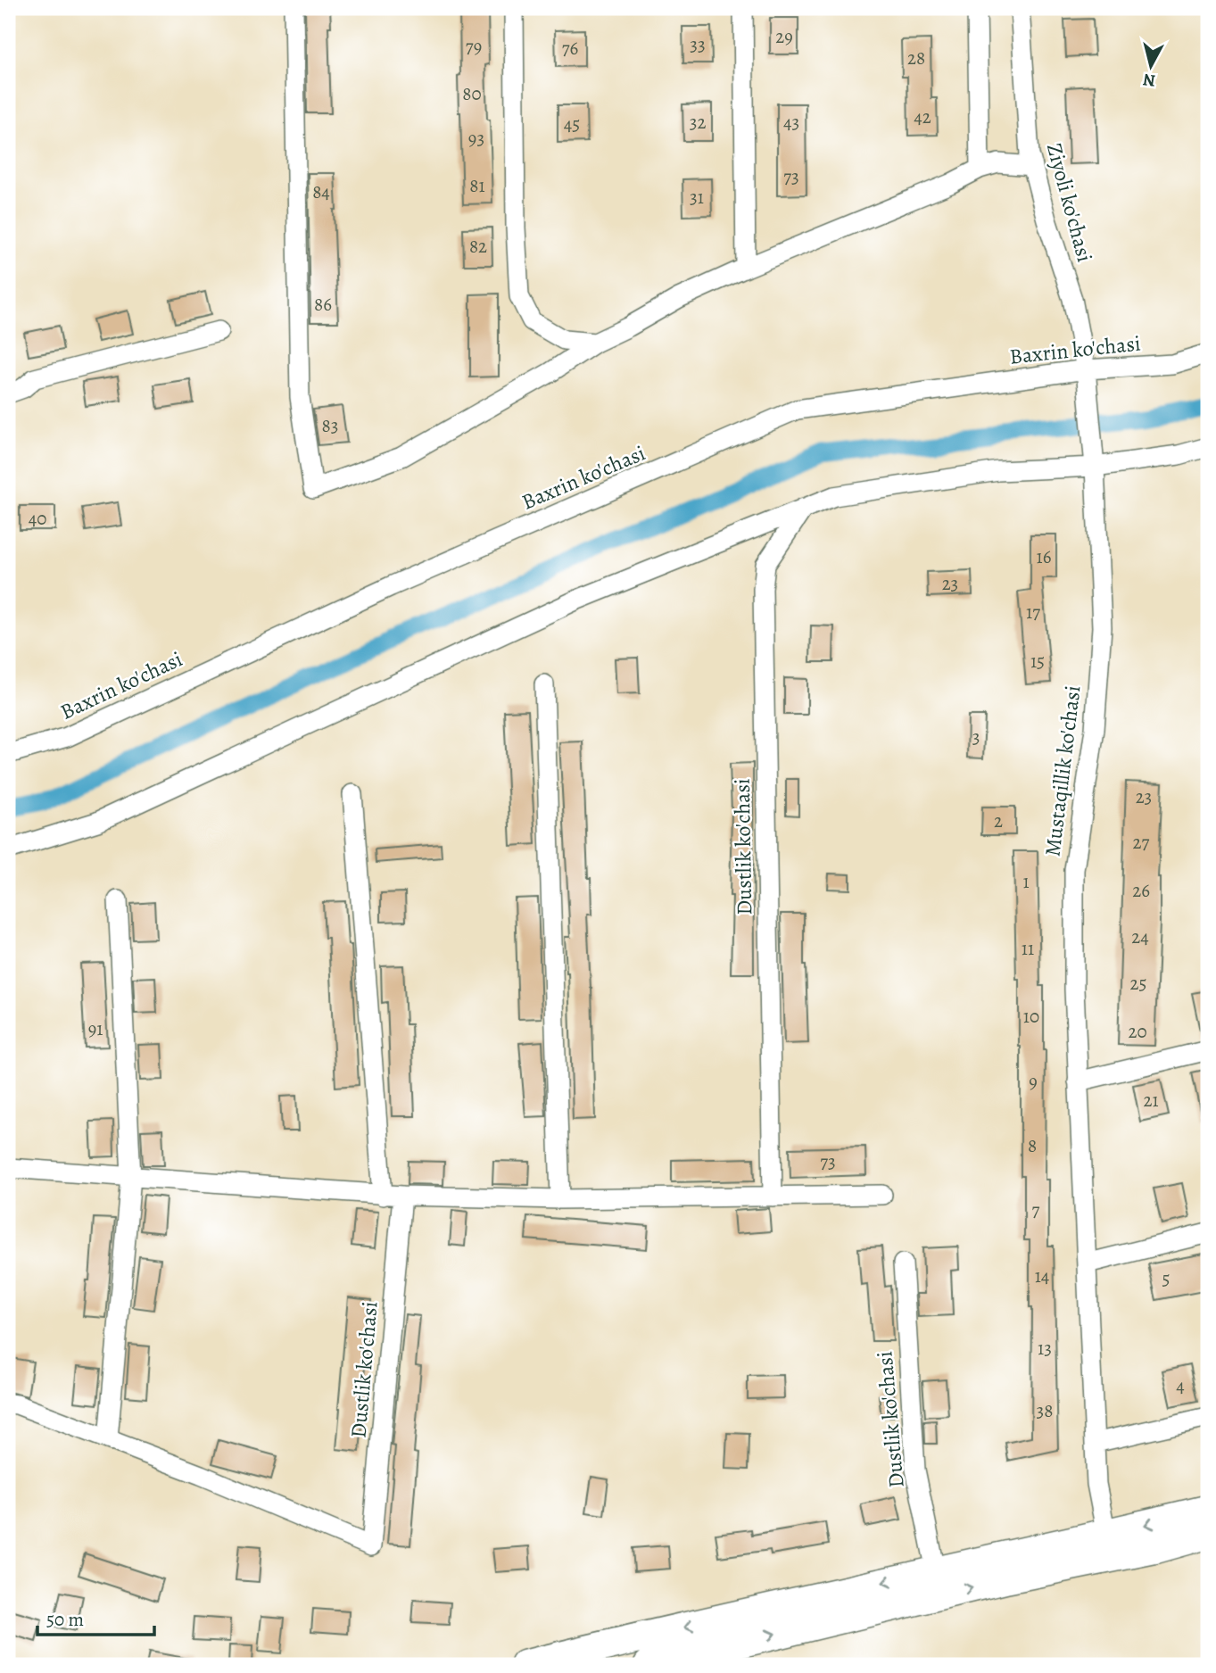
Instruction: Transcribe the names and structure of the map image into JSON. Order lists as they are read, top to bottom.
{
  "streets": {
    "street": [
      "Ziyoli ko'chasi",
      "Baxrin ko'chasi",
      "Mustaqillik ko'chasi",
      "Dustlik ko'chasi"
    ]
  },
  "crossings": [
    ["Ziyoli ko'chasi", "Baxrin ko'chasi"],
    ["Ziyoli ko'chasi", "Mustaqillik ko'chasi"]
  ],
  "house_numbers": [
    "29",
    "33",
    "79",
    "76",
    "28",
    "80",
    "42",
    "32",
    "43",
    "45",
    "93",
    "73",
    "81",
    "84",
    "31",
    "82",
    "86",
    "83",
    "40",
    "16",
    "23",
    "17",
    "15",
    "3",
    "23",
    "2",
    "27",
    "1",
    "26",
    "24",
    "11",
    "25",
    "10",
    "91",
    "20",
    "9",
    "21",
    "8",
    "73",
    "7",
    "14",
    "5",
    "13",
    "4",
    "38"
  ],
  "scale_bar": "50 m",
  "north": "bottom"
}
